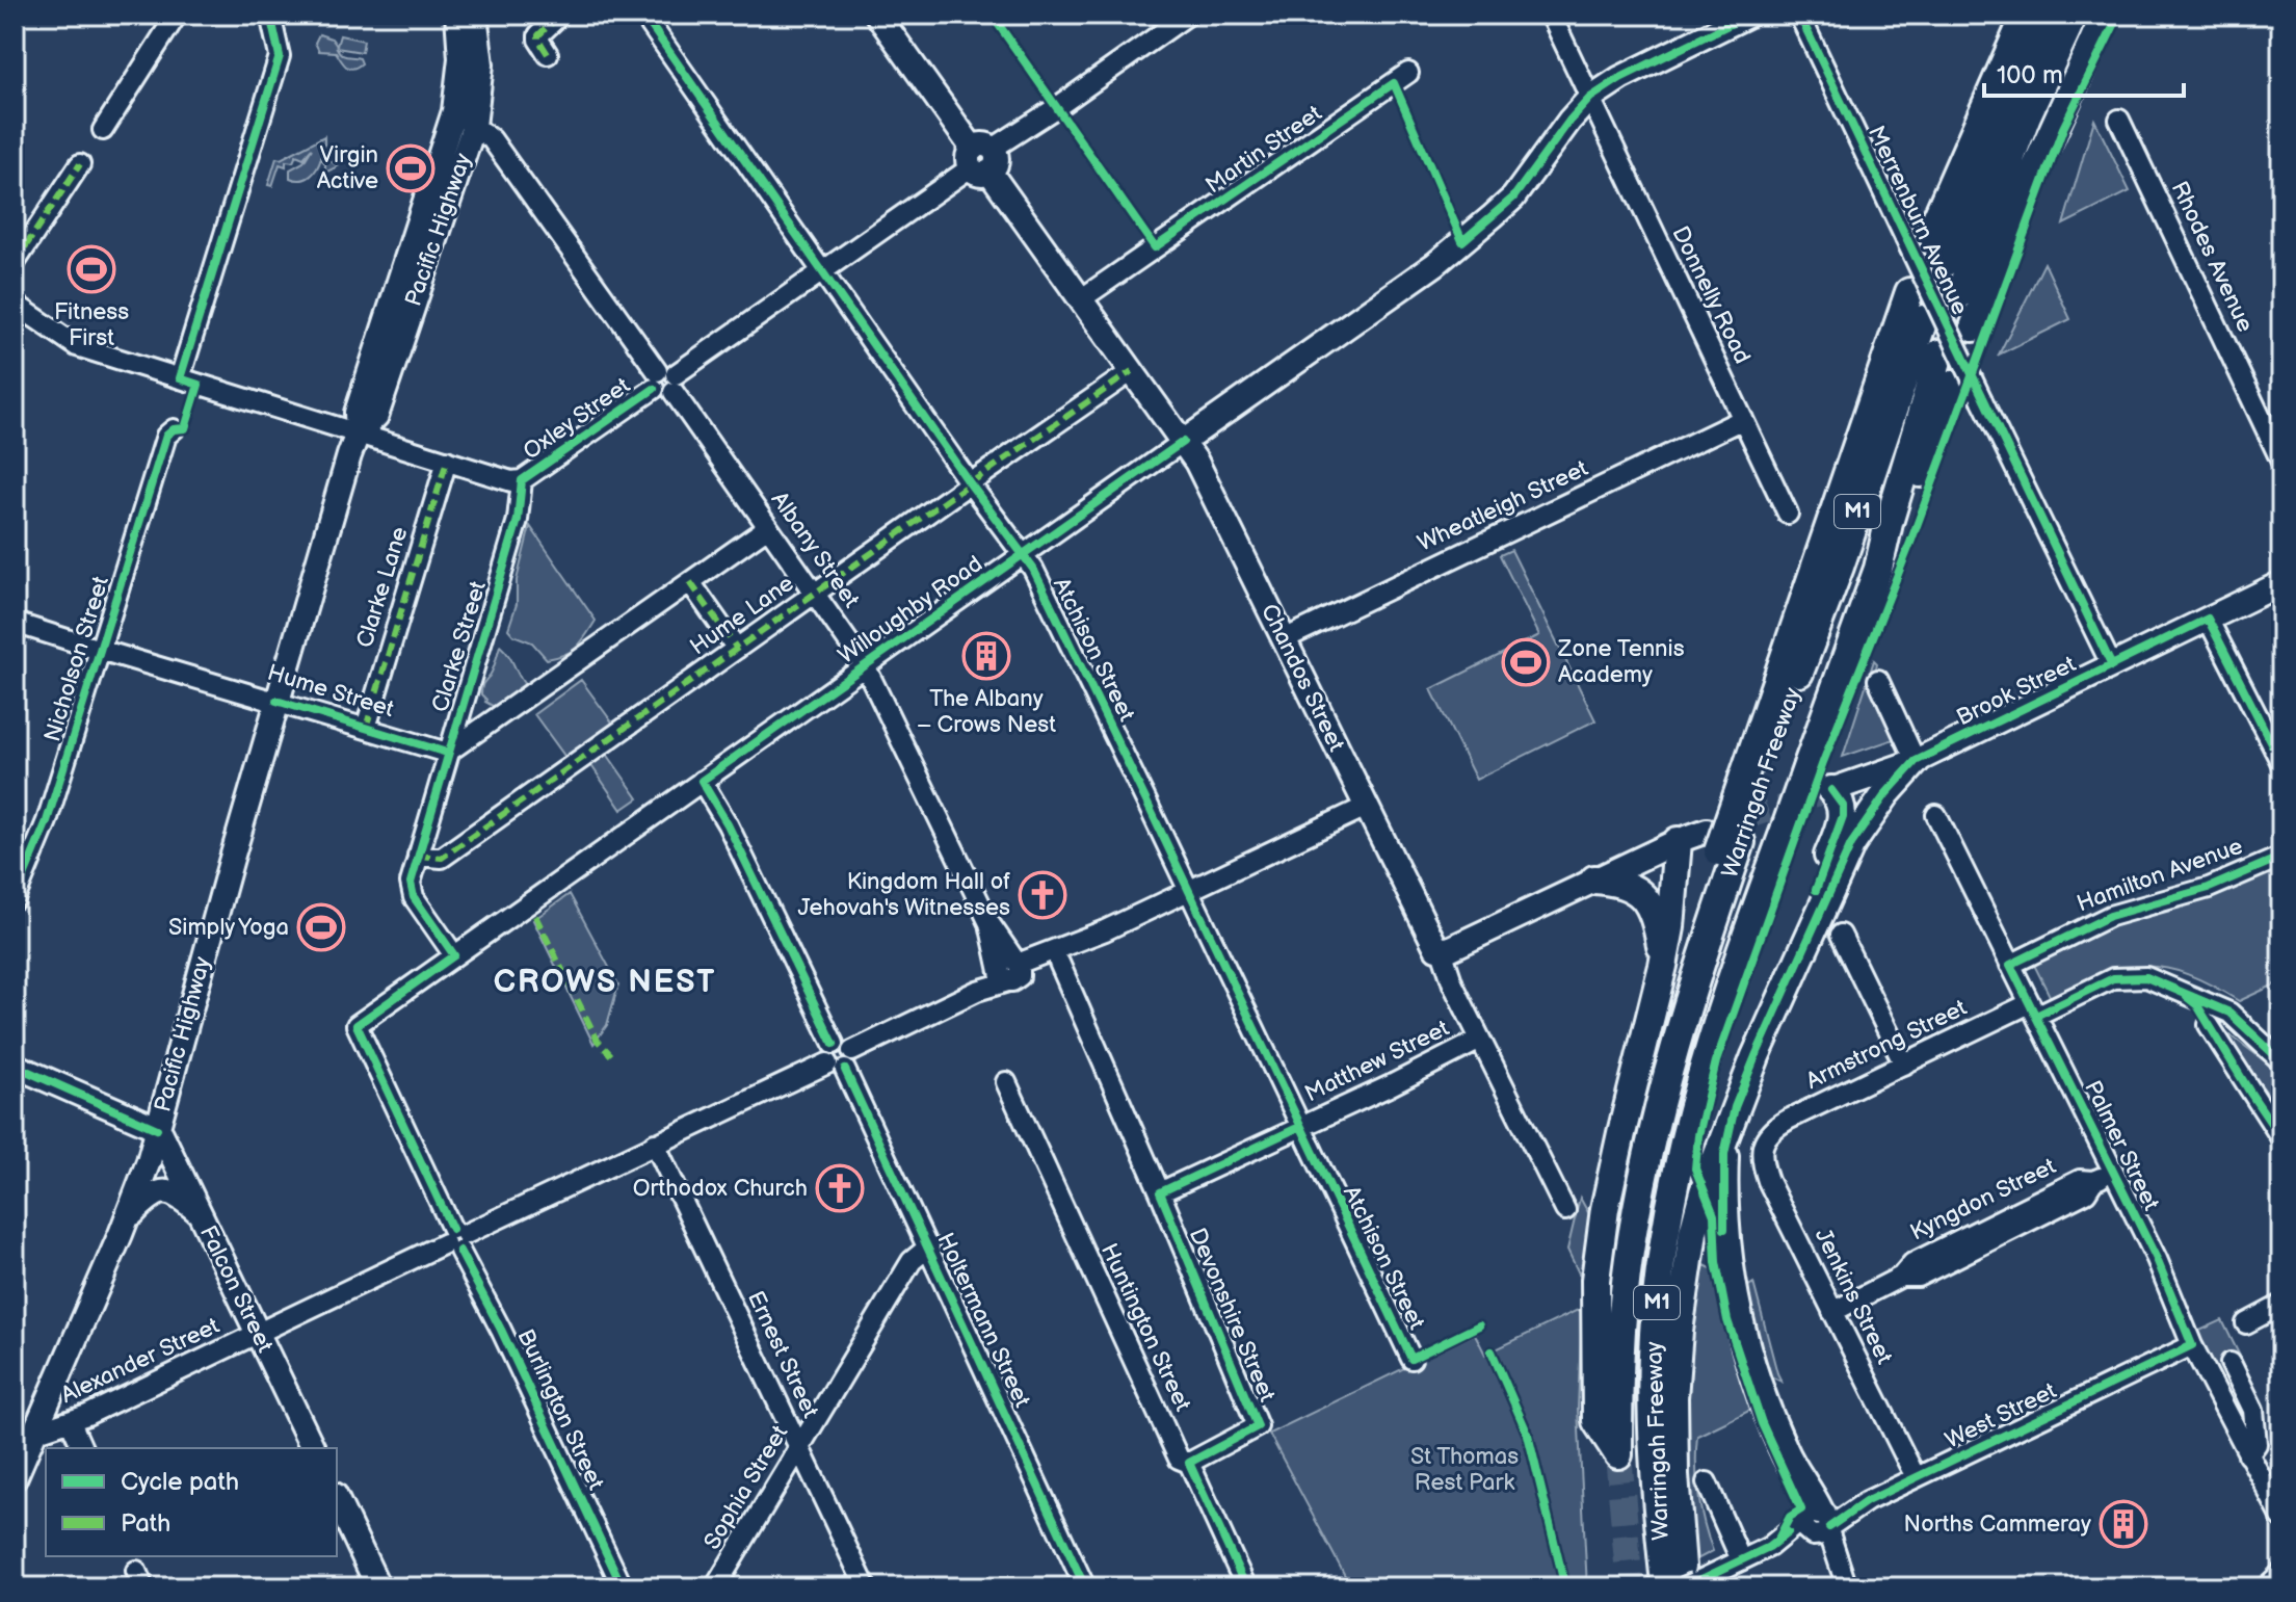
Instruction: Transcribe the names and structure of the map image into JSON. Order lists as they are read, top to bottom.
{
  "streets": {
    "highway": ["M1", "Warringah Freeway"],
    "main road": [
      "Pacific Highway",
      "Willoughby Road",
      "Chandos Street",
      "Brook Street",
      "Falcon Street"
    ],
    "street": [
      "Martin Street",
      "Merrenburn Avenue",
      "Rhodes Avenue",
      "Donnelly Road",
      "Oxley Street",
      "Wheatleigh Street",
      "Albany Street",
      "Clarke Lane",
      "Hume Lane",
      "Clarke Street",
      "Atchison Street",
      "Nicholson Street",
      "Hume Street",
      "Hamilton Avenue",
      "Armstrong Street",
      "Matthew Street",
      "Palmer Street",
      "Kyngdon Street",
      "Jenkins Street",
      "Devonshire Street",
      "Holtermann Street",
      "Huntington Street",
      "Ernest Street",
      "Alexander Street",
      "Burlington Street",
      "West Street",
      "Sophia Street"
    ]
  },
  "crossings": [
    ["Martin Street", "Chandos Street"],
    ["Merrenburn Avenue", "Brook Street"],
    ["Pacific Highway", "Oxley Street"],
    ["Pacific Highway", "Albany Street"],
    ["Pacific Highway", "Hume Street"],
    ["Pacific Highway", "Falcon Street"],
    ["Pacific Highway", "Alexander Street"],
    ["Donnelly Road", "Wheatleigh Street"],
    ["Donnelly Road", "Willoughby Road"],
    ["Oxley Street", "Albany Street"],
    ["Oxley Street", "Clarke Lane"],
    ["Oxley Street", "Clarke Street"],
    ["Oxley Street", "Atchison Street"],
    ["Oxley Street", "Chandos Street"],
    ["Wheatleigh Street", "Chandos Street"],
    ["Albany Street", "Willoughby Road"],
    ["Albany Street", "Hume Lane"],
    ["Clarke Lane", "Hume Street"],
    ["Willoughby Road", "Clarke Street"],
    ["Willoughby Road", "Atchison Street"],
    ["Willoughby Road", "Chandos Street"],
    ["Willoughby Road", "Burlington Street"],
    ["Hume Lane", "Clarke Street"],
    ["Hume Lane", "Atchison Street"],
    ["Hume Lane", "Chandos Street"],
    ["Clarke Street", "Hume Street"],
    ["Atchison Street", "Matthew Street"],
    ["Nicholson Street", "Hume Street"],
    ["Chandos Street", "Matthew Street"],
    ["Warringah Freeway", "West Street"],
    ["Hamilton Avenue", "Palmer Street"],
    ["Armstrong Street", "Palmer Street"],
    ["Armstrong Street", "Jenkins Street"],
    ["Matthew Street", "Devonshire Street"],
    ["Palmer Street", "Kyngdon Street"],
    ["Palmer Street", "West Street"],
    ["Kyngdon Street", "Jenkins Street"],
    ["Falcon Street", "Alexander Street"],
    ["Jenkins Street", "West Street"],
    ["Devonshire Street", "Huntington Street"],
    ["Holtermann Street", "Alexander Street"],
    ["Holtermann Street", "Sophia Street"],
    ["Ernest Street", "Alexander Street"],
    ["Ernest Street", "Sophia Street"],
    ["Alexander Street", "Burlington Street"]
  ],
  "districts": ["CROWS NEST"],
  "parks": ["St Thomas Rest Park"],
  "places": {
    "sports": [
      "Virgin Active",
      "Fitness First",
      "Zone Tennis Academy",
      "Simply Yoga"
    ],
    "building": ["The Albany – Crows Nest", "Norths Cammeray"],
    "church": ["Kingdom Hall of Jehovah's Witnesses", "Orthodox Church"]
  },
  "legend": ["Cycle path", "Path"],
  "scale_bar": "100 m"
}
